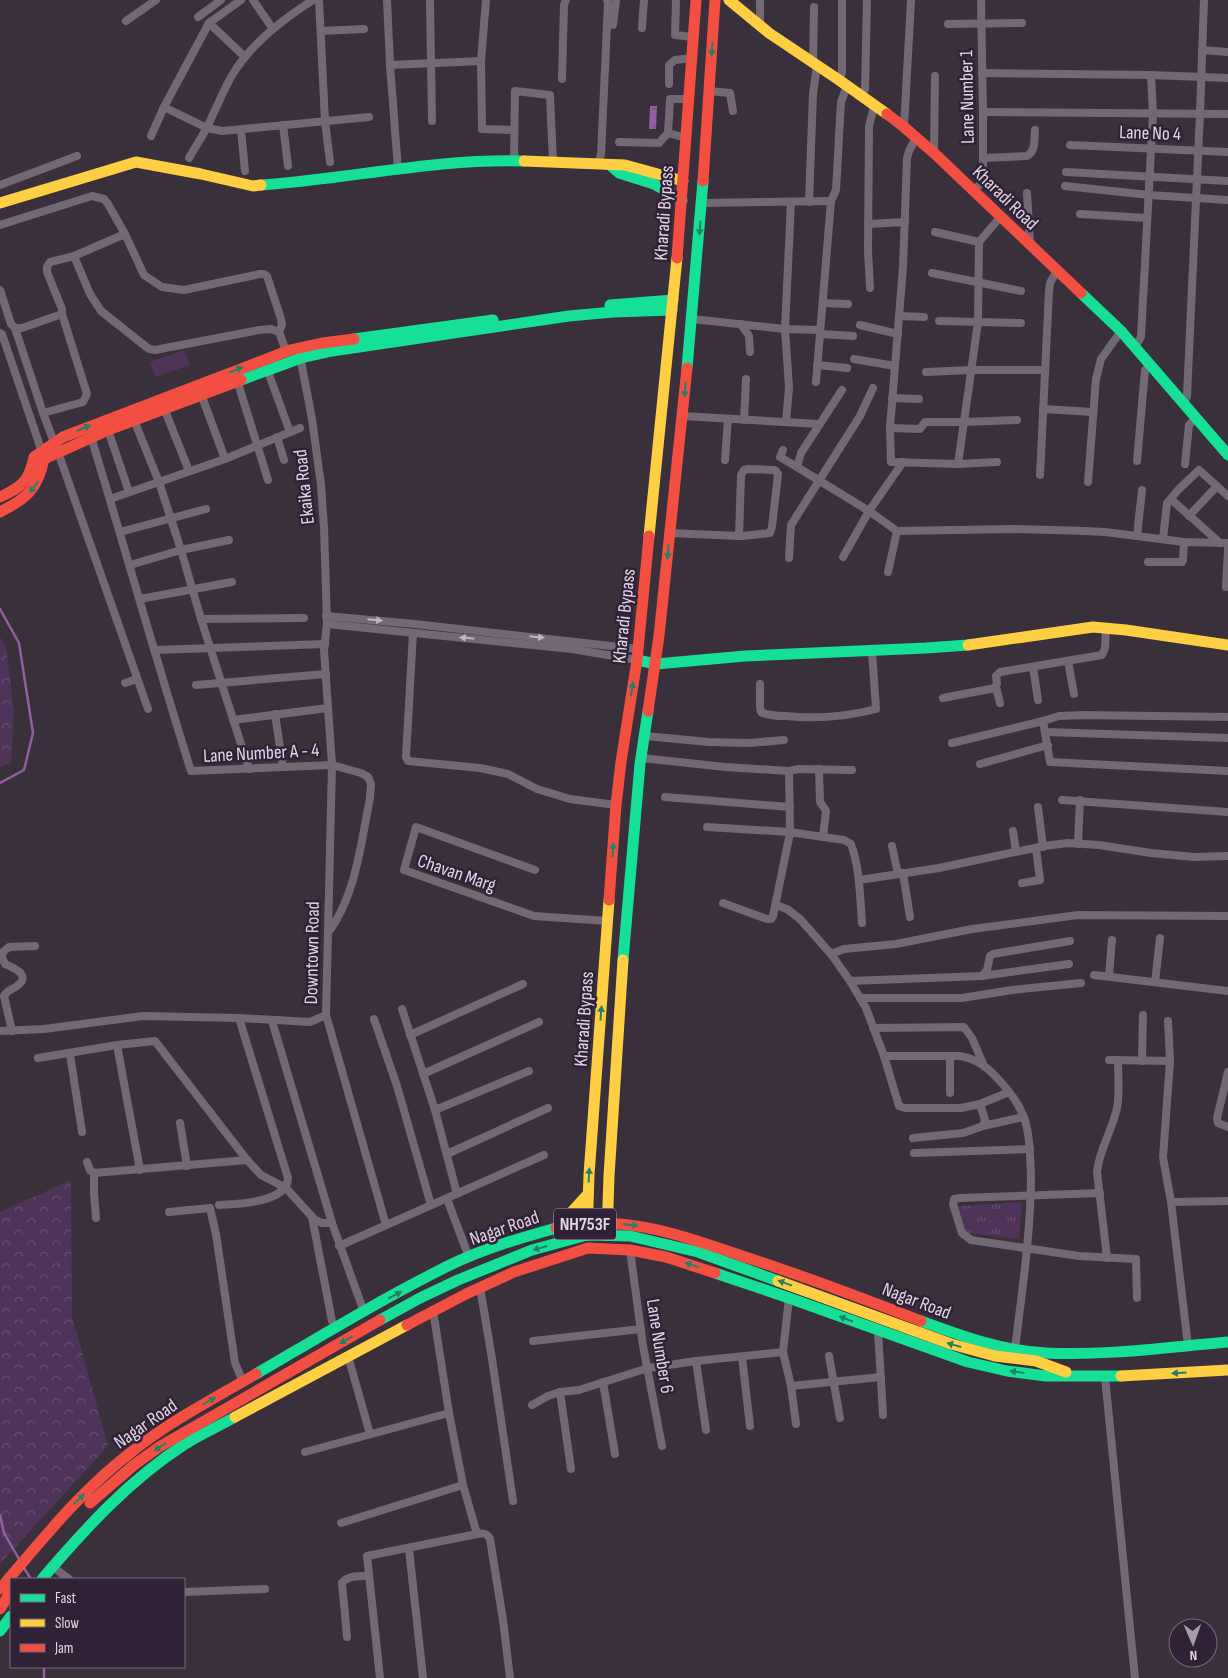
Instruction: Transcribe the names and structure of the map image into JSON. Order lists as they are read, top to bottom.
{
  "streets": {
    "main road": [
      "Kharadi Road",
      "Kharadi Bypass",
      "NH753F",
      "Nagar Road"
    ],
    "street": [
      "Lane Number 1",
      "Lane No 4",
      "Ekaika Road",
      "Lane Number A - 4",
      "Chavan Marg",
      "Downtown Road",
      "Lane Number 6"
    ]
  },
  "crossings": [
    ["Lane Number 1", "Kharadi Road"],
    ["Kharadi Bypass", "Chavan Marg"],
    ["Kharadi Bypass", "Nagar Road"],
    ["Ekaika Road", "Downtown Road"],
    ["Lane Number A - 4", "Downtown Road"],
    ["NH753F", "Lane Number 6"]
  ],
  "legend": ["Fast", "Slow", "Jam"],
  "north": "bottom"
}
